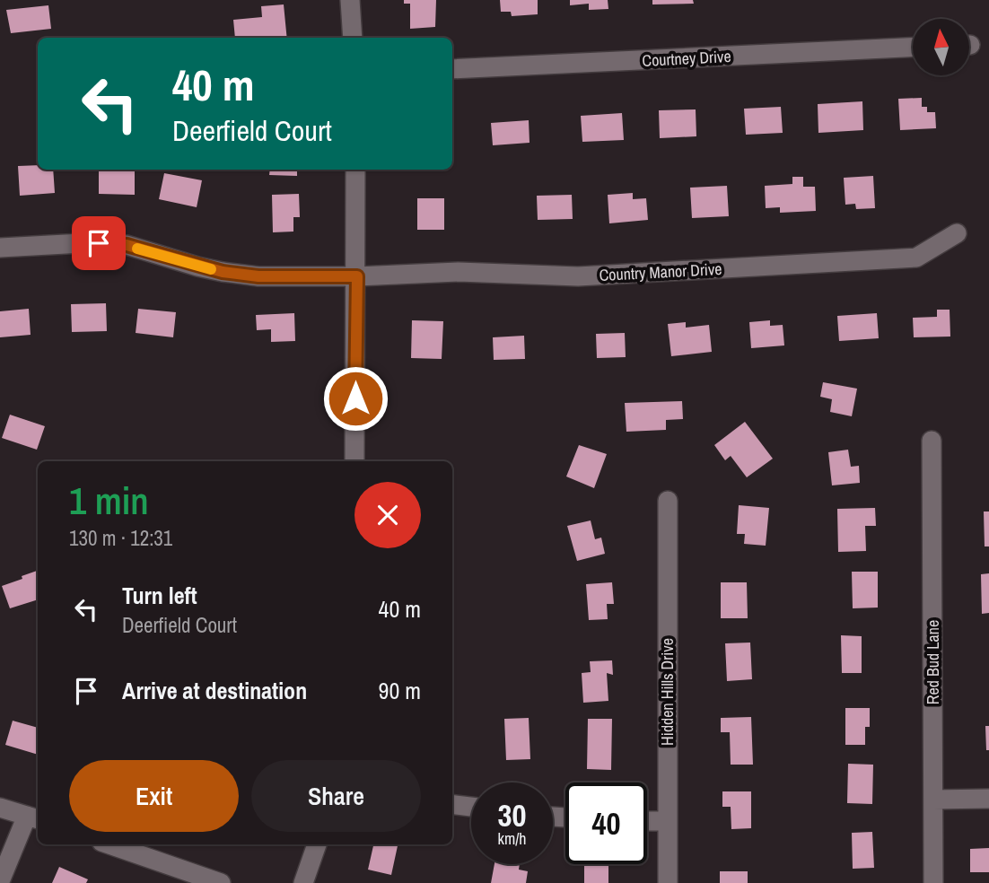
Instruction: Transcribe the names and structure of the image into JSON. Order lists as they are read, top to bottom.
{
  "streets": {
    "street": [
      "Courtney Drive",
      "Country Manor Drive",
      "Red Bud Lane",
      "Hidden Hills Drive"
    ]
  },
  "north": "top",
  "page": {
    "turn": ["40 m", "Deerfield Court"],
    "heading": ["1 min", "130 m · 12:31"],
    "list": [
      {
        "name": "Turn left",
        "note": "Deerfield Court",
        "value": "40 m"
      },
      {
        "name": "Arrive at destination",
        "value": "90 m"
      }
    ],
    "buttons": ["Exit", "Share"],
    "speed": "30 km/h",
    "limit": "40"
  }
}
